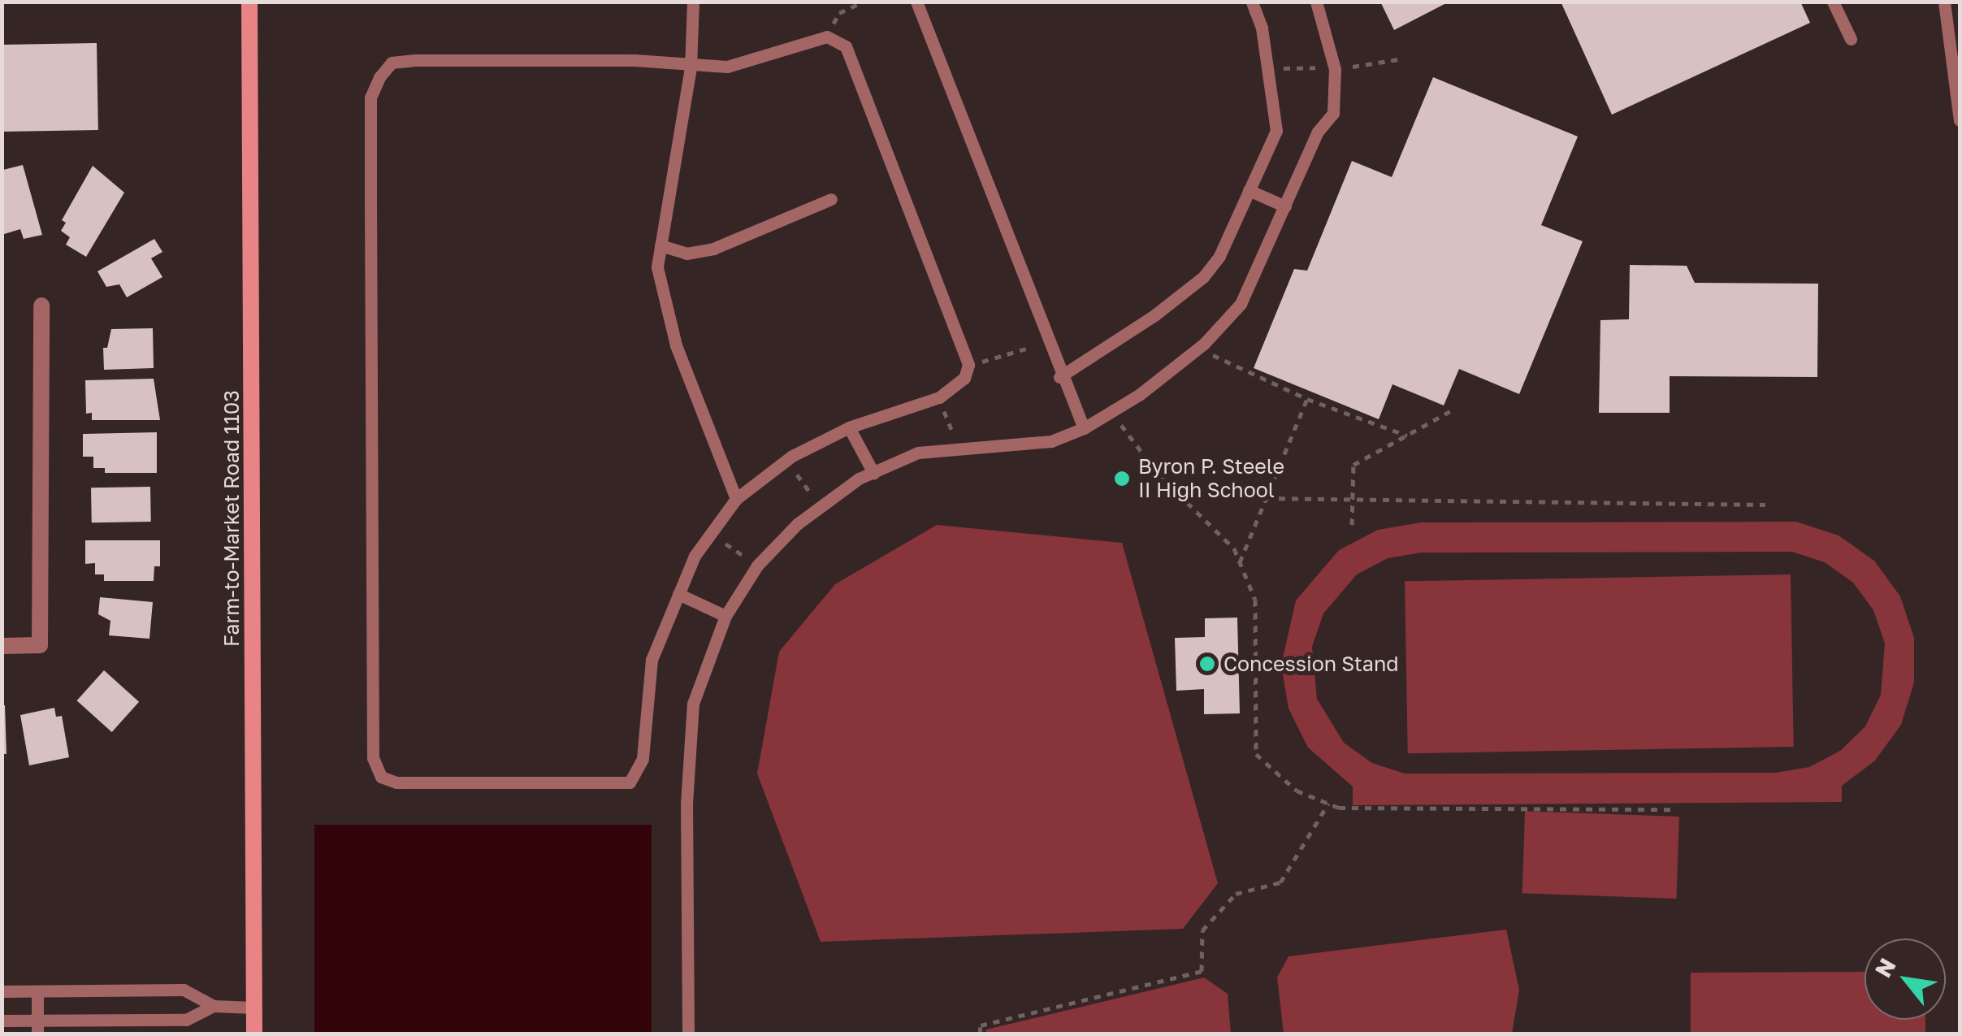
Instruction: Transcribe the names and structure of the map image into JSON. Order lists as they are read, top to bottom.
{
  "streets": {
    "main road": ["Farm-to-Market Road 1103"]
  },
  "places": ["Byron P. Steele II High School", "Concession Stand"],
  "north": "top left"
}
